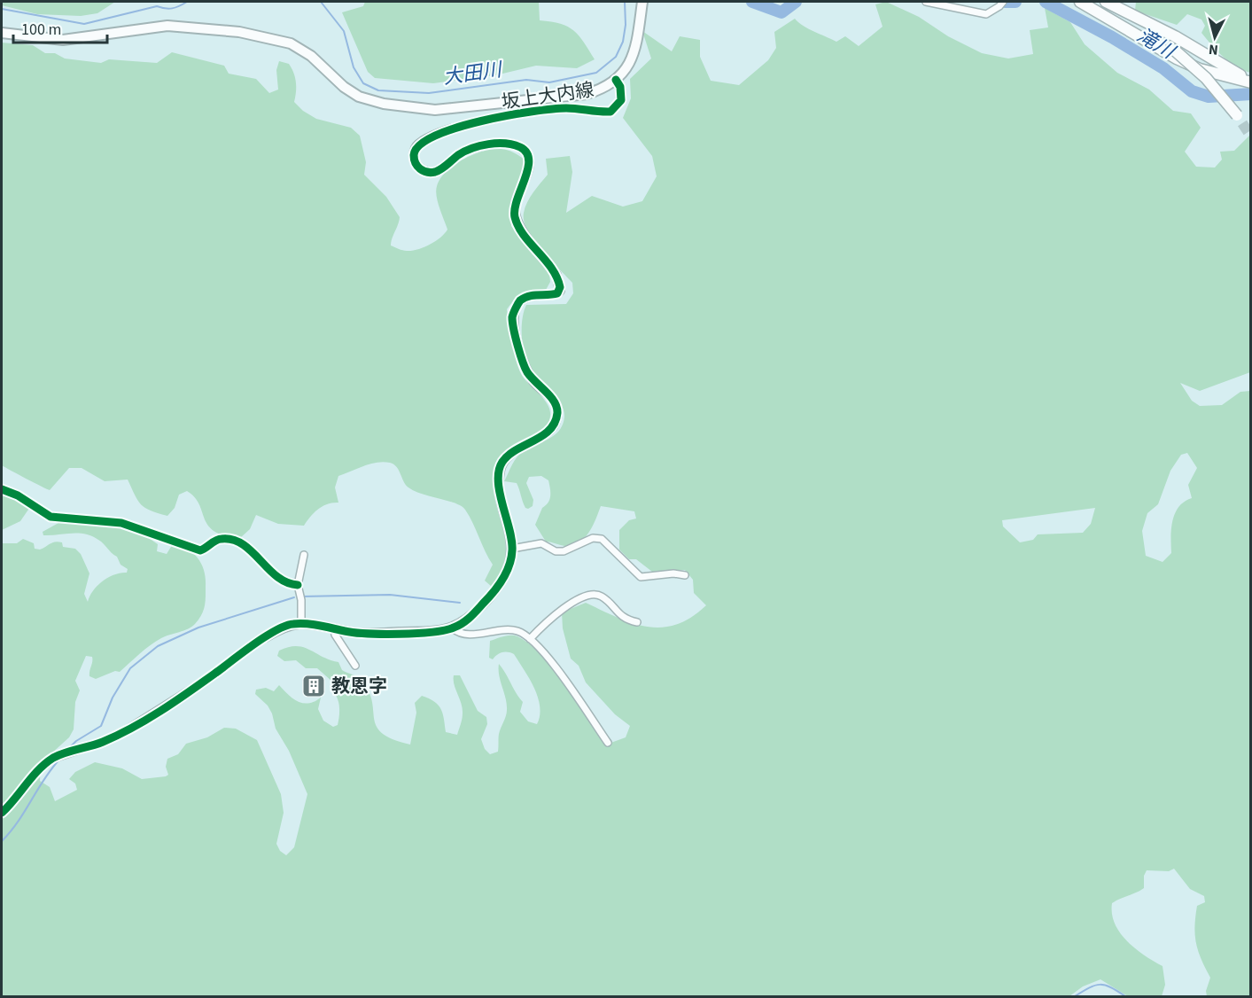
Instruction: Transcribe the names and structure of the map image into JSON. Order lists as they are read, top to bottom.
{
  "streets": {
    "main road": ["坂上大内線"]
  },
  "water": ["滝川", "大田川"],
  "places": {
    "building": ["教恩字"]
  },
  "scale_bar": "100 m",
  "north": "bottom"
}
